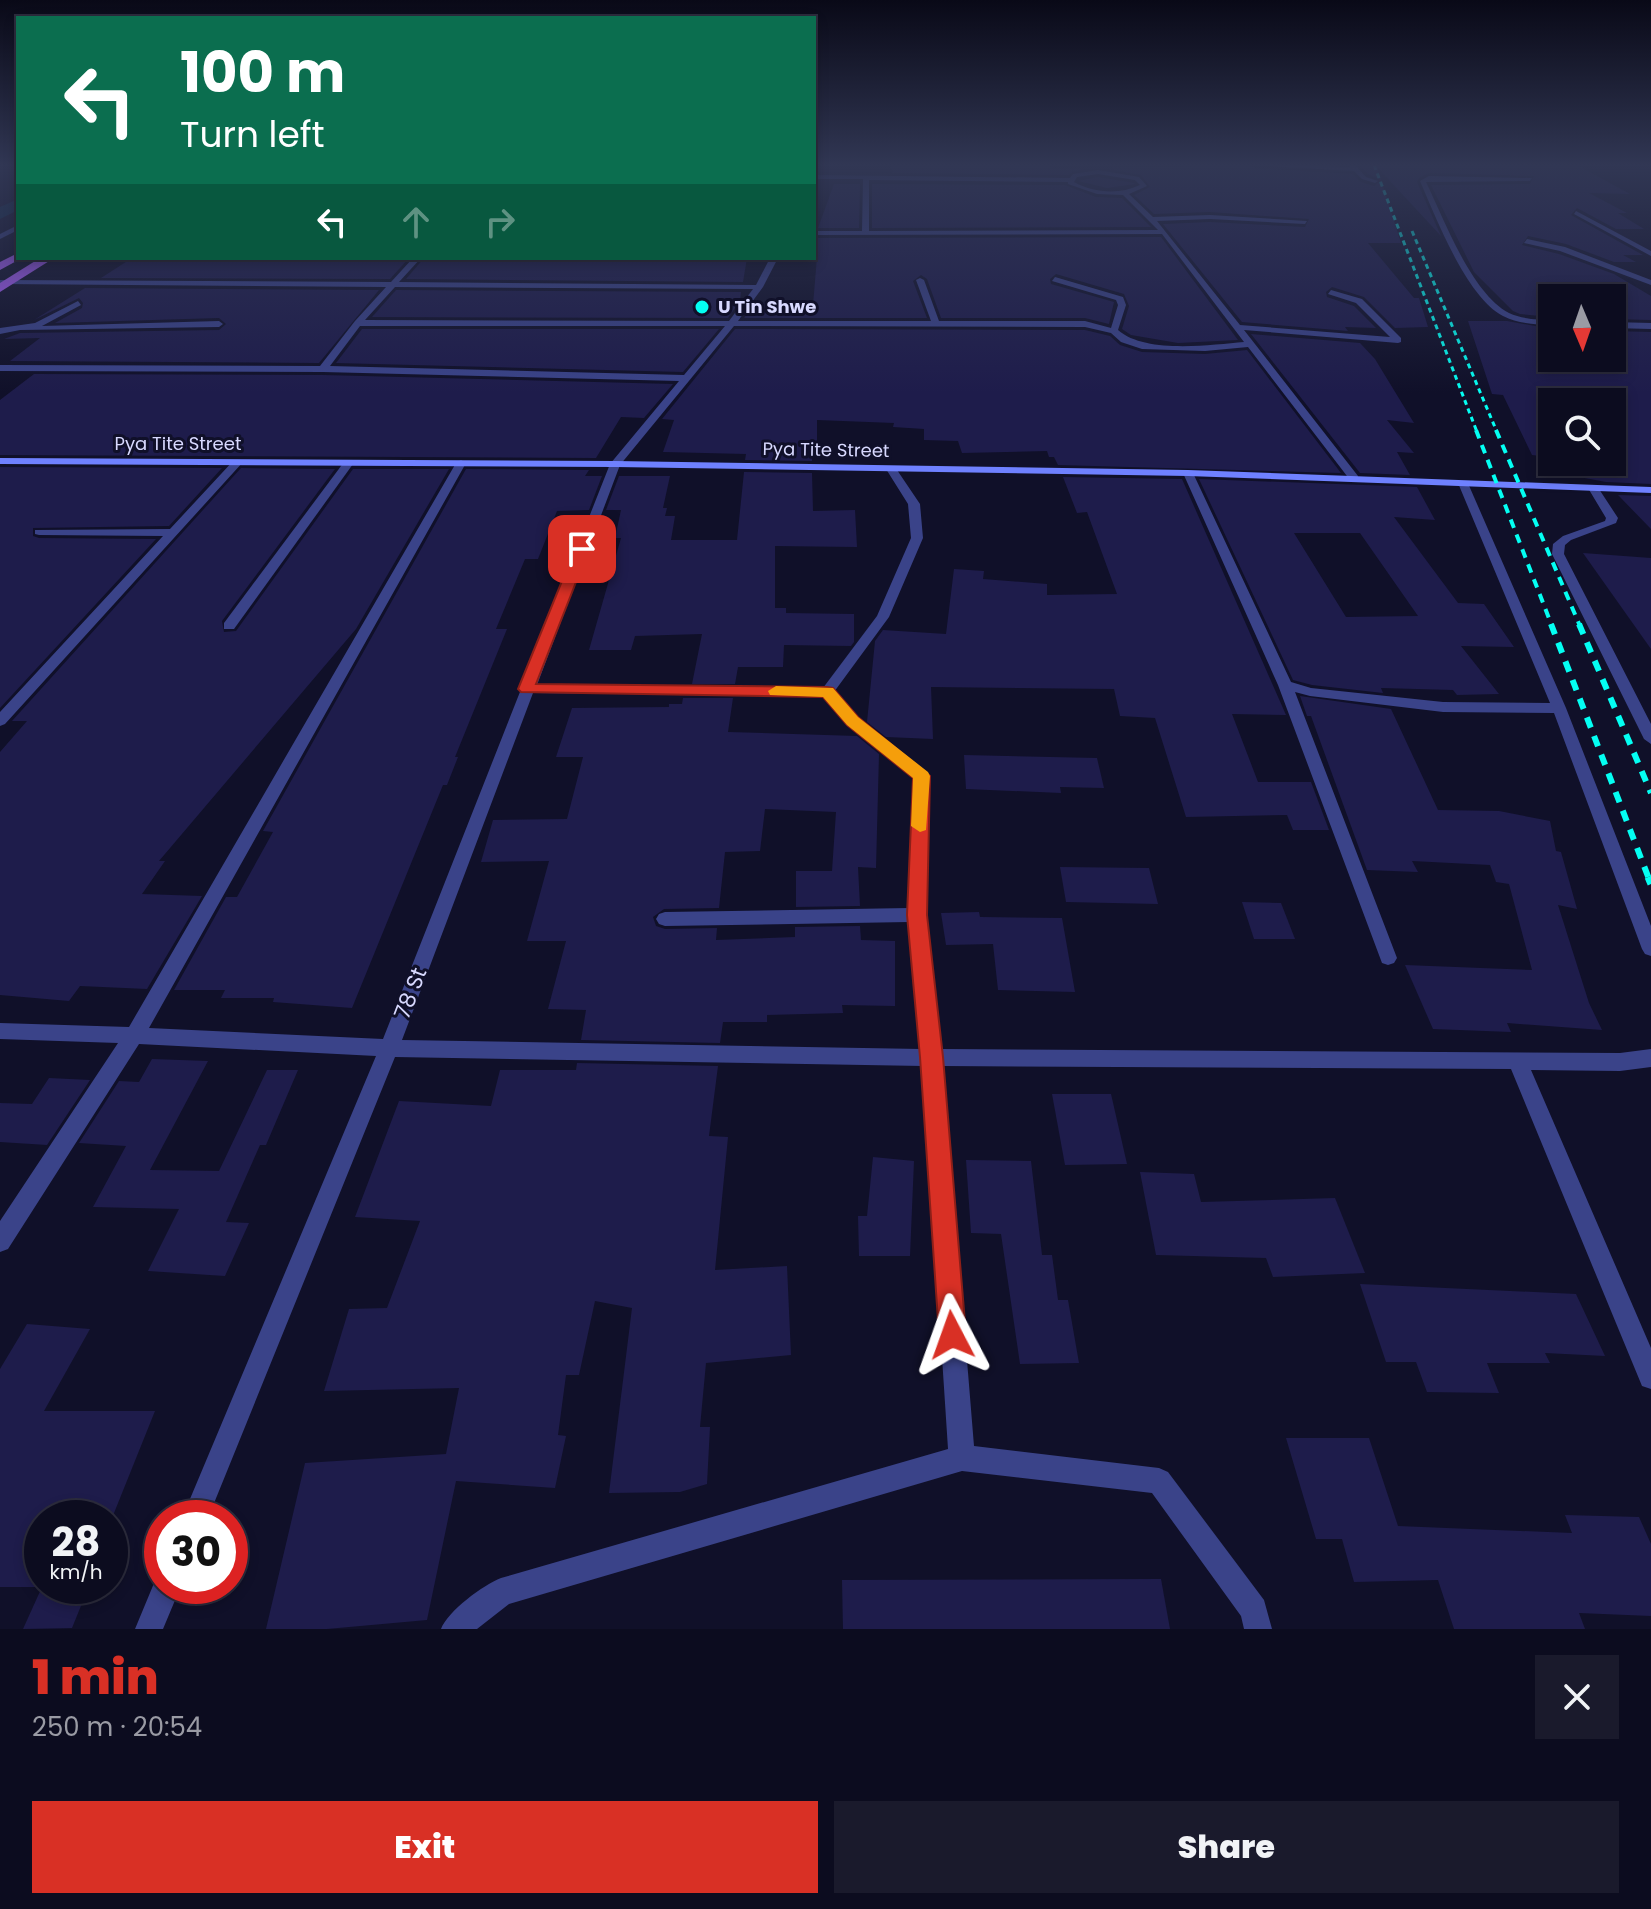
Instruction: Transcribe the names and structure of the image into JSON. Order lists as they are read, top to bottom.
{
  "streets": {
    "street": ["Pya Tite Street", "78 St"]
  },
  "crossings": [
    ["Pya Tite Street", "78 St"]
  ],
  "places": ["U Tin Shwe"],
  "north": "bottom",
  "page": {
    "turn": ["100 m", "Turn left"],
    "speed": "28 km/h",
    "limit": "30",
    "heading": ["1 min", "250 m · 20:54"],
    "buttons": ["Exit", "Share"]
  }
}
